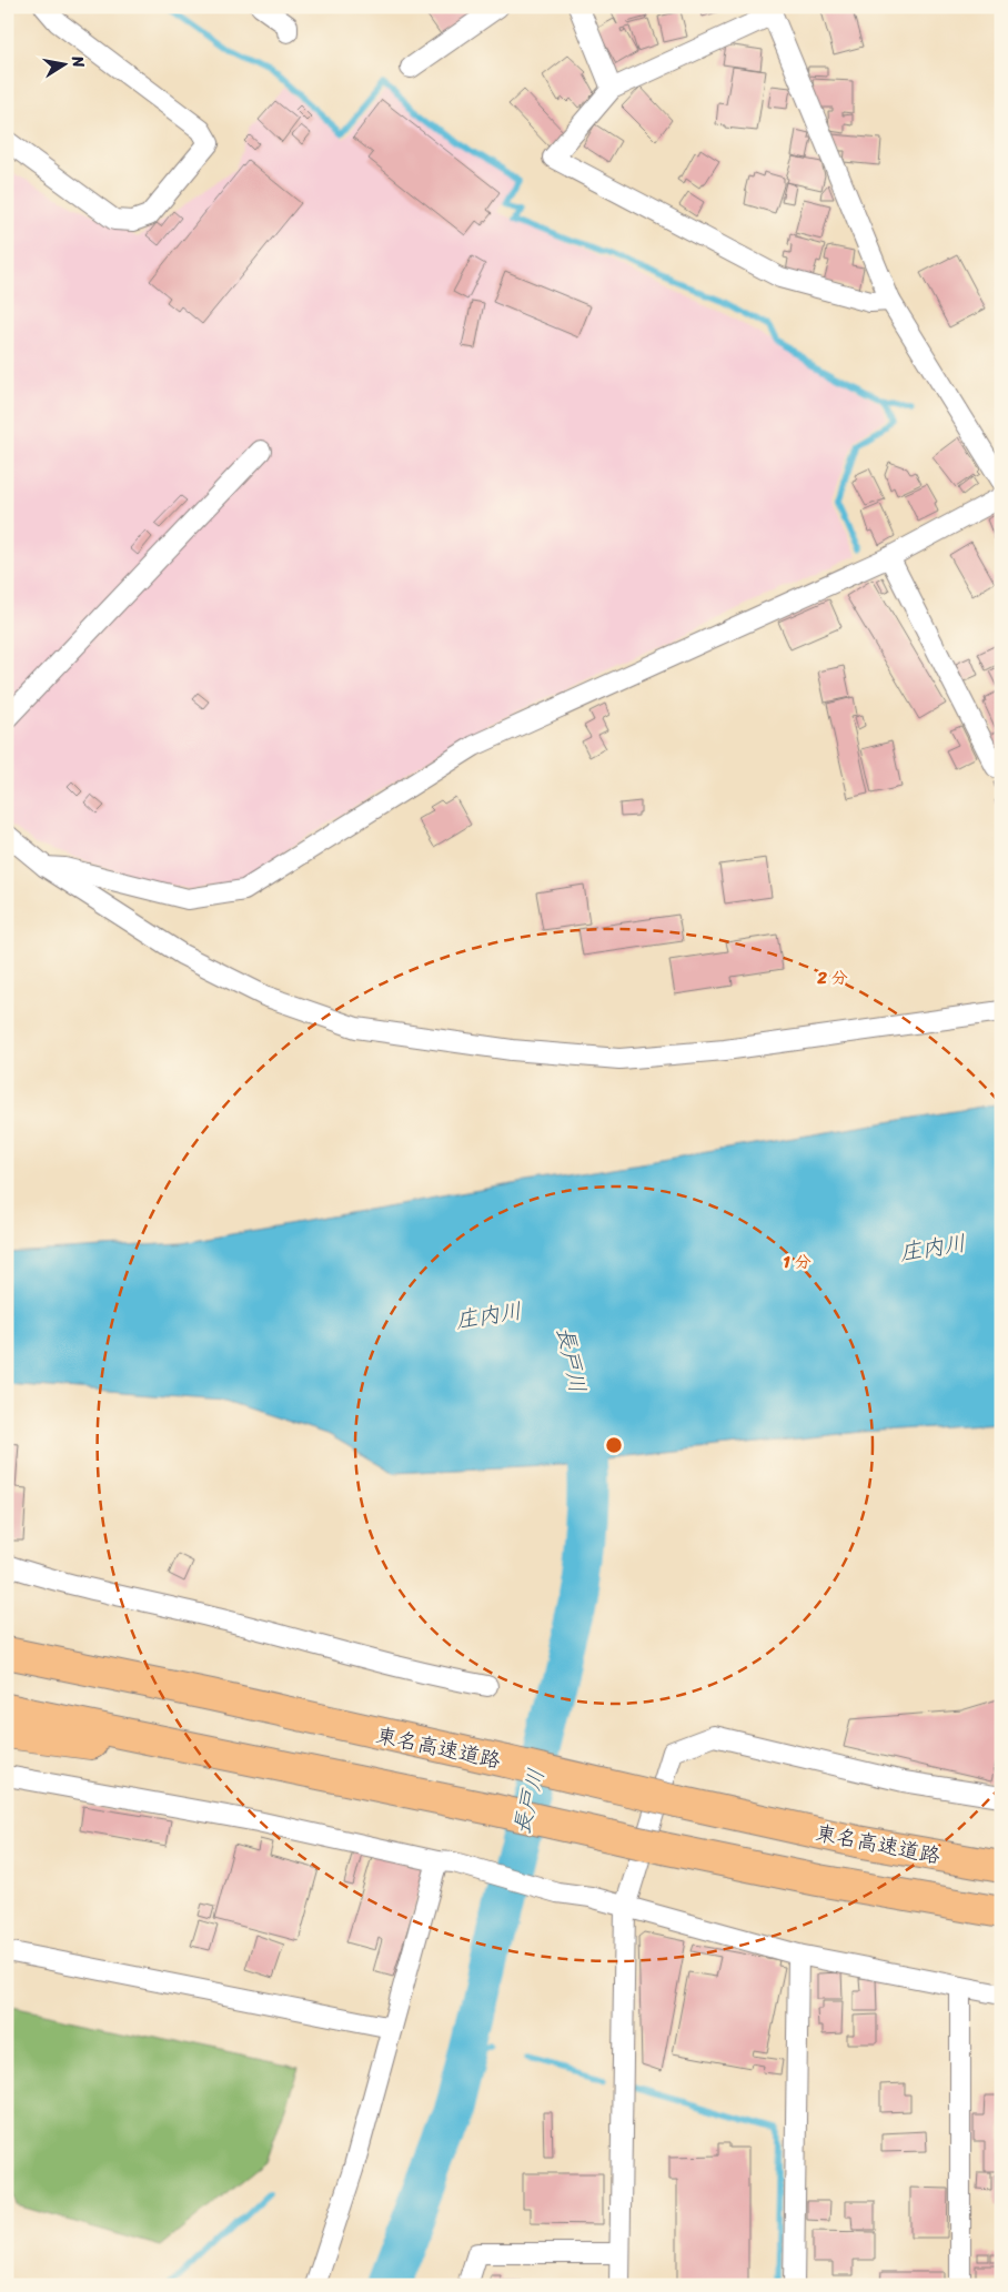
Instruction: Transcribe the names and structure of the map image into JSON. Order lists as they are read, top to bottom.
{
  "streets": {
    "highway": ["東名高速道路"]
  },
  "water": ["庄内川", "長戸川"],
  "north": "right",
  "rings": ["2 分", "1 分"]
}
